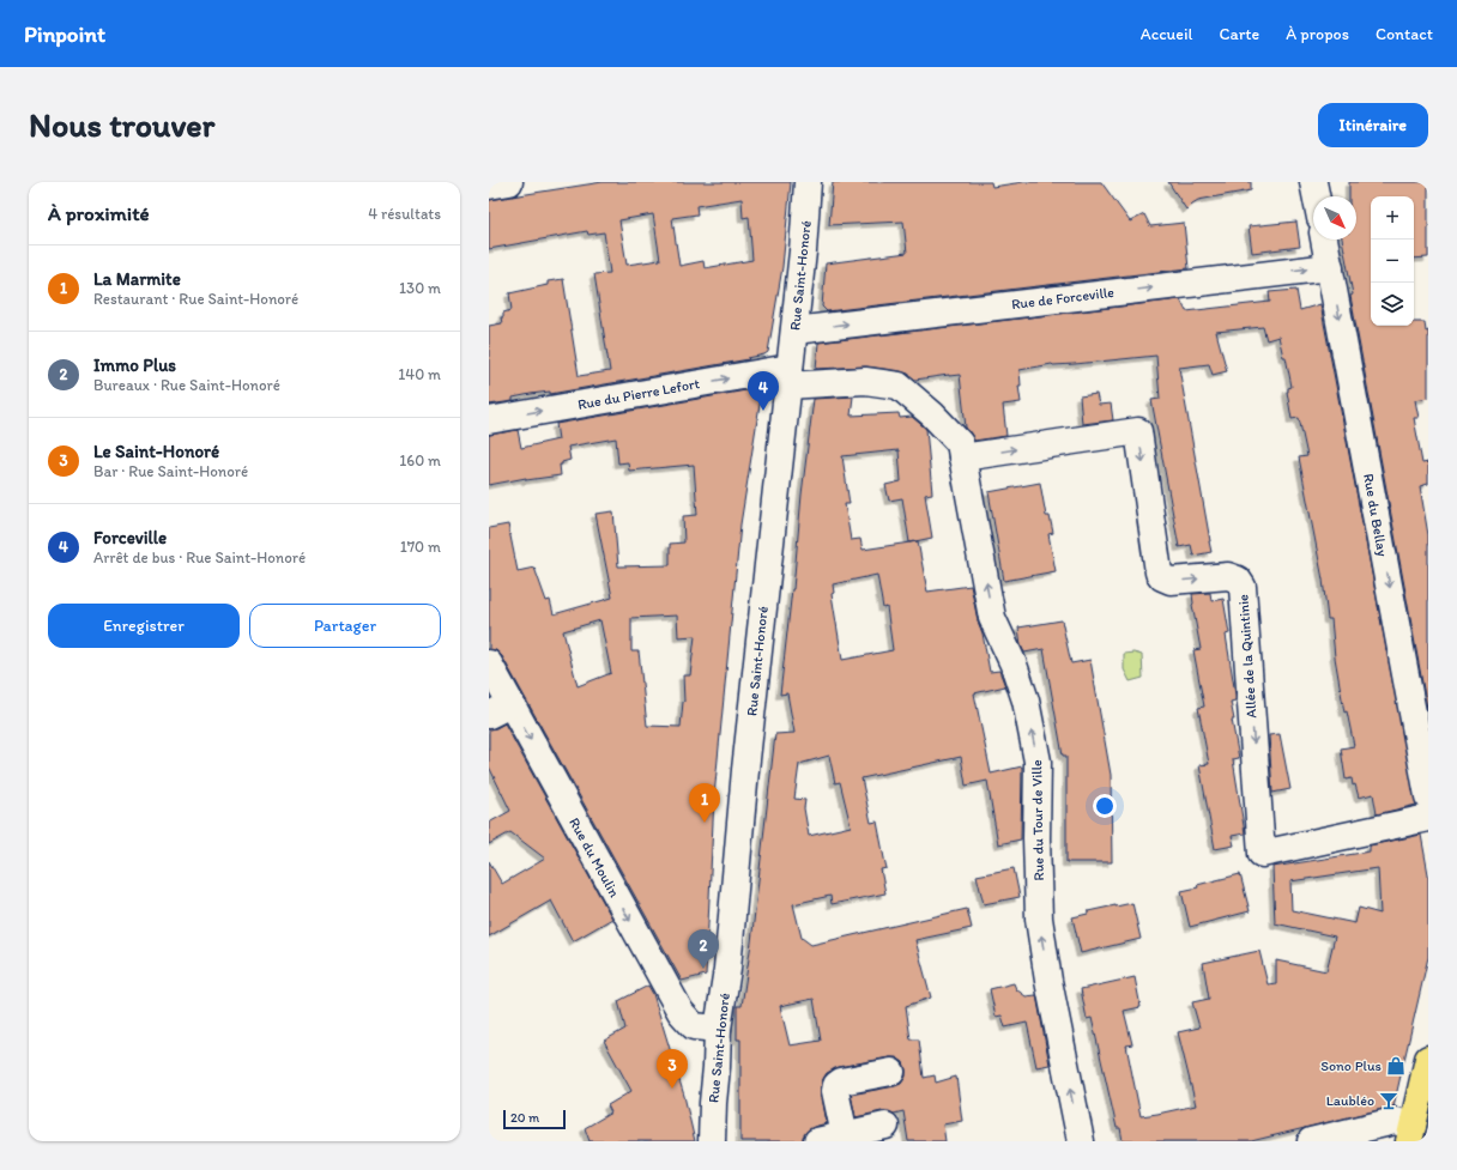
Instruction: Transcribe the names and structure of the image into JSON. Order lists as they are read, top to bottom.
{
  "streets": {
    "street": [
      "Rue Saint-Honoré",
      "Rue de Forceville",
      "Rue du Pierre Lefort",
      "Rue du Bellay",
      "Allée de la Quintinie",
      "Rue du Tour de Ville",
      "Rue du Moulin"
    ]
  },
  "crossings": [
    ["Rue Saint-Honoré", "Rue de Forceville"],
    ["Rue Saint-Honoré", "Rue du Pierre Lefort"],
    ["Rue Saint-Honoré", "Rue du Tour de Ville"],
    ["Rue Saint-Honoré", "Rue du Moulin"],
    ["Rue de Forceville", "Rue du Bellay"],
    ["Rue du Pierre Lefort", "Rue du Tour de Ville"],
    ["Allée de la Quintinie", "Rue du Tour de Ville"]
  ],
  "one_way": [
    "Rue de Forceville",
    "Rue du Pierre Lefort",
    "Rue du Bellay",
    "Rue du Tour de Ville",
    "Rue du Moulin"
  ],
  "places": {
    "shop": ["Sono Plus"],
    "bar": ["Laubléo"]
  },
  "scale_bar": "20 m",
  "north": "bottom right",
  "page": {
    "header": "Pinpoint",
    "nav": [
      "Accueil",
      "Carte",
      "À propos",
      "Contact"
    ],
    "buttons": [
      "Itinéraire",
      ["Enregistrer", "Partager"]
    ],
    "title": "Nous trouver",
    "heading": ["À proximité", "4 résultats"],
    "map_buttons": ["+", "−"],
    "list": [
      {
        "mark": "1",
        "name": "La Marmite",
        "note": "Restaurant · Rue Saint-Honoré",
        "value": "130 m"
      },
      {
        "mark": "2",
        "name": "Immo Plus",
        "note": "Bureaux · Rue Saint-Honoré",
        "value": "140 m"
      },
      {
        "mark": "3",
        "name": "Le Saint-Honoré",
        "note": "Bar · Rue Saint-Honoré",
        "value": "160 m"
      },
      {
        "mark": "4",
        "name": "Forceville",
        "note": "Arrêt de bus · Rue Saint-Honoré",
        "value": "170 m"
      }
    ],
    "pins": [
      "4",
      "1",
      "2",
      "3"
    ],
    "scale": "20 m"
  }
}
